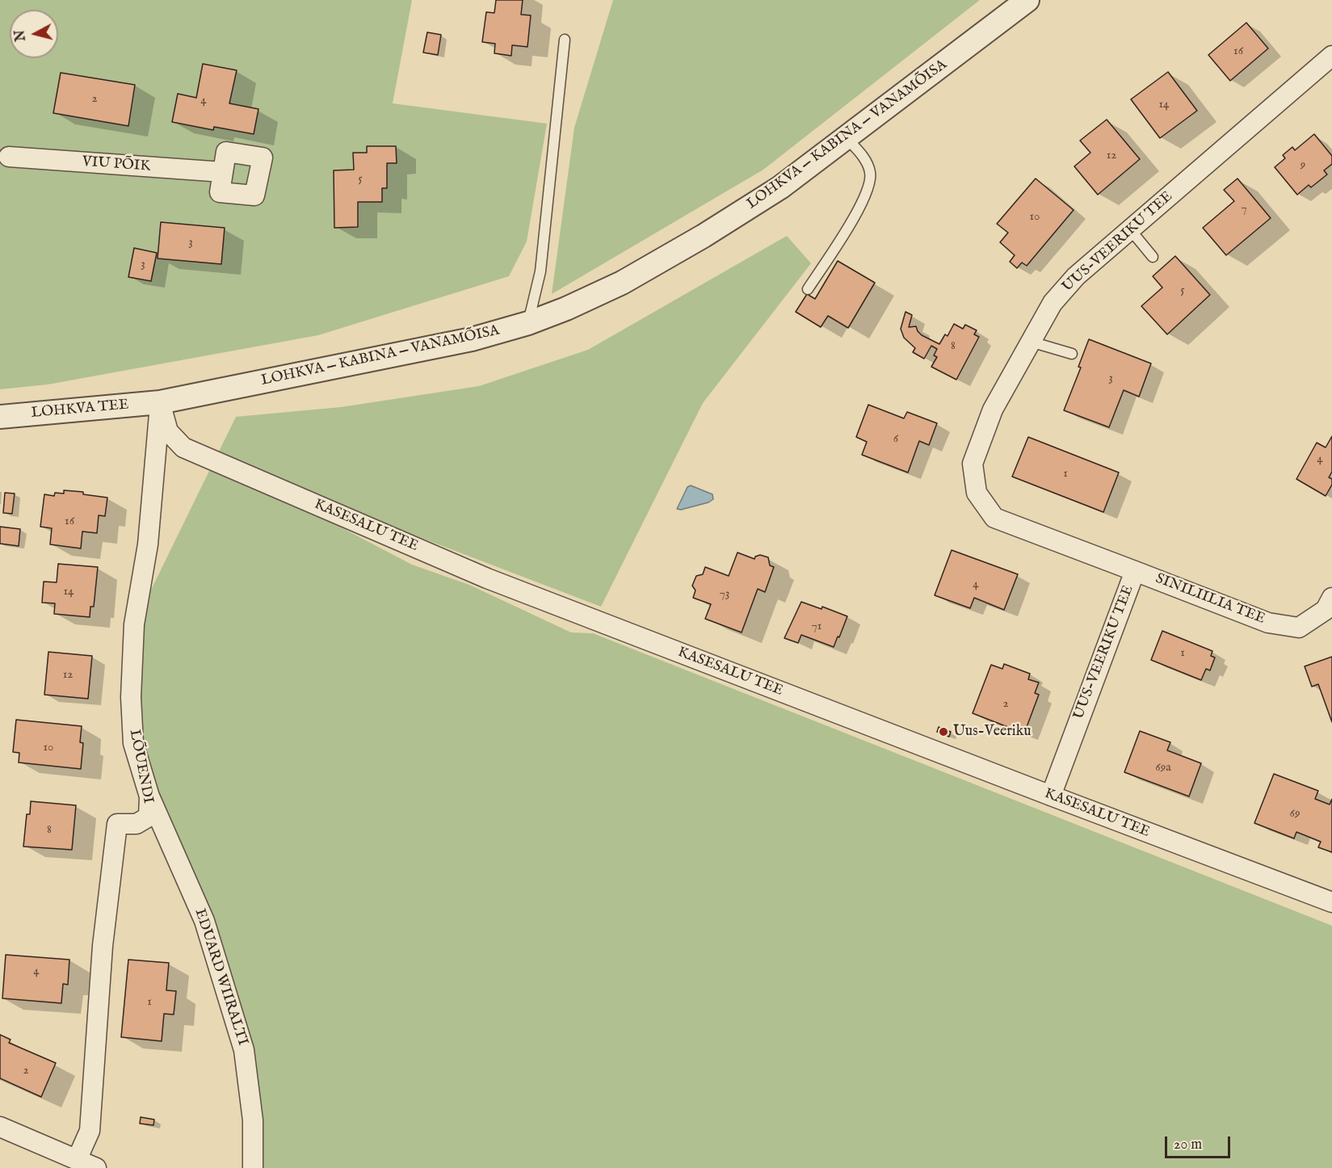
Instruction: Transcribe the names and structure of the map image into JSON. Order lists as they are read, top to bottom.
{
  "streets": {
    "street": [
      "LOHKVA — KABINA — VANAMÕISA",
      "VIU PÕIK",
      "UUS-VEERIKU TEE",
      "LOHKVA TEE",
      "KASESALU TEE",
      "SINILIILIA TEE",
      "LÕUENDI",
      "EDUARD WIIRALTI"
    ]
  },
  "crossings": [
    ["LOHKVA — KABINA — VANAMÕISA", "LOHKVA TEE"],
    ["LOHKVA — KABINA — VANAMÕISA", "KASESALU TEE"],
    ["LOHKVA — KABINA — VANAMÕISA", "LÕUENDI"],
    ["UUS-VEERIKU TEE", "KASESALU TEE"],
    ["UUS-VEERIKU TEE", "SINILIILIA TEE"],
    ["LOHKVA TEE", "KASESALU TEE"],
    ["LOHKVA TEE", "LÕUENDI"],
    ["KASESALU TEE", "LÕUENDI"],
    ["LÕUENDI", "EDUARD WIIRALTI"]
  ],
  "places": ["Uus-Veeriku"],
  "house_numbers": [
    "16",
    "2",
    "4",
    "14",
    "12",
    "9",
    "5",
    "7",
    "10",
    "3",
    "3",
    "5",
    "8",
    "3",
    "6",
    "4",
    "1",
    "16",
    "4",
    "14",
    "73",
    "71",
    "1",
    "12",
    "2",
    "10",
    "69a",
    "69",
    "8",
    "4",
    "1",
    "2"
  ],
  "scale_bar": "20 m",
  "north": "left"
}
